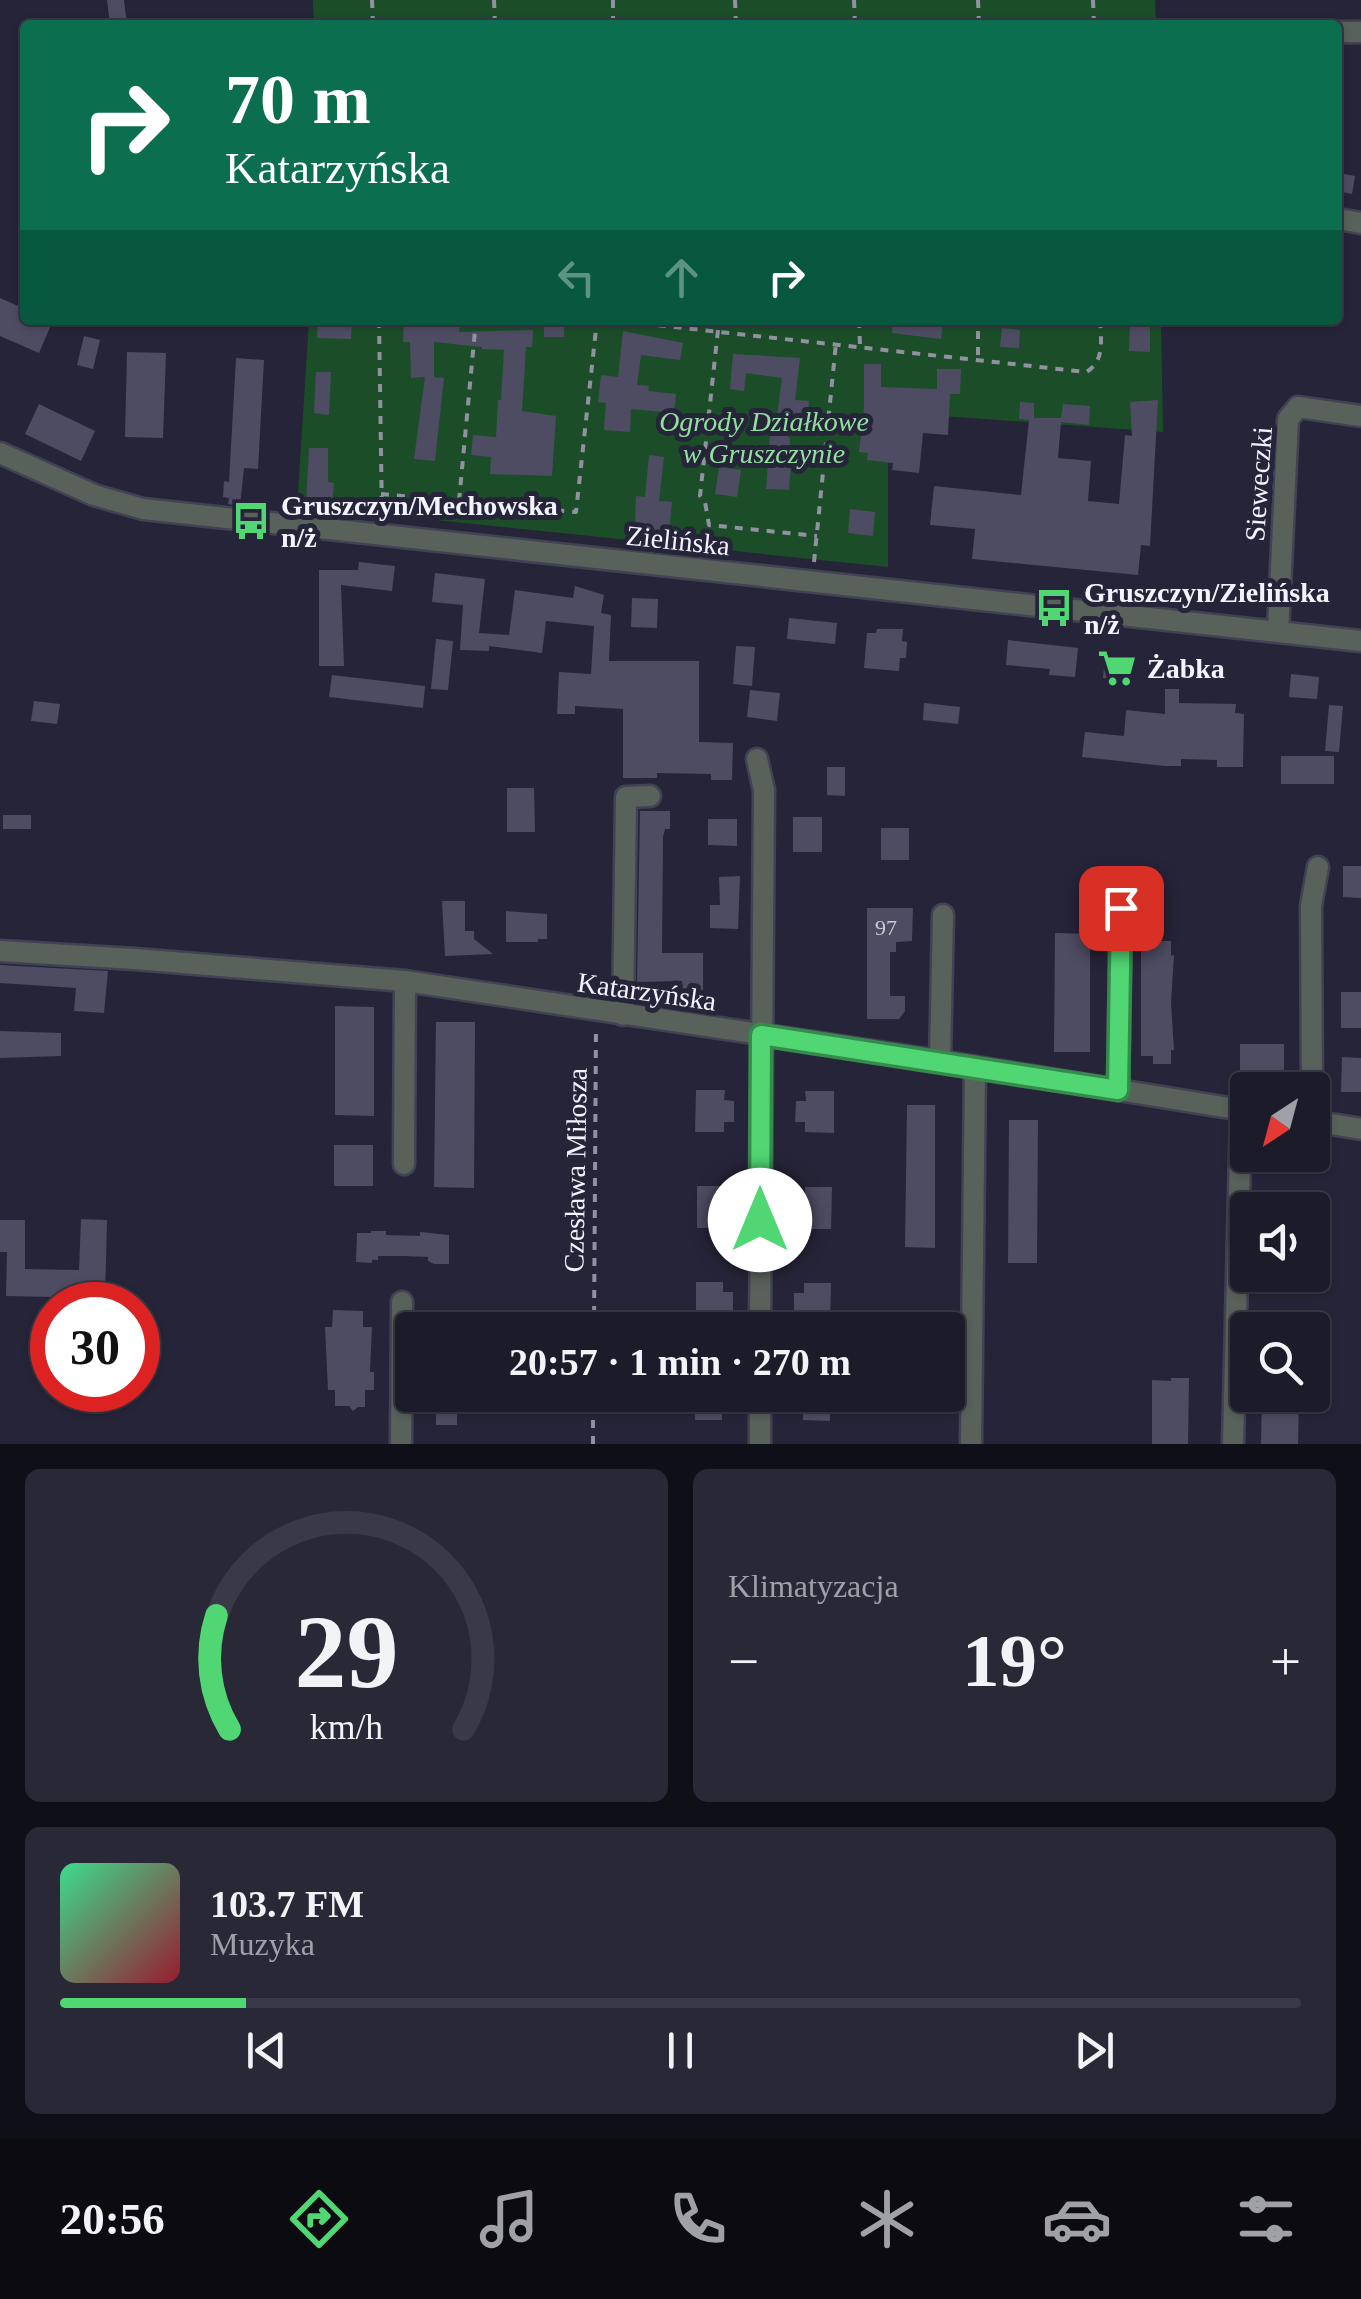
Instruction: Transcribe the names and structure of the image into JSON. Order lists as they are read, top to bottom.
{
  "streets": {
    "street": ["Sieweczki", "Zielińska", "Katarzyńska"],
    "path": ["Czesława Miłosza"]
  },
  "crossings": [
    ["Sieweczki", "Zielińska"],
    ["Katarzyńska", "Czesława Miłosza"]
  ],
  "parks": ["Ogrody Działkowe w Gruszczynie"],
  "places": {
    "bus stop": ["Gruszczyn/Mechowska n/ż", "Gruszczyn/Zielińska n/ż"],
    "supermarket": ["Żabka"]
  },
  "house_numbers": ["97"],
  "north": "bottom left",
  "page": {
    "turn": ["70 m", "Katarzyńska"],
    "limit": "30",
    "trip": "20:57 · 1 min · 270 m",
    "tile": "Klimatyzacja",
    "heat": ["−", "19°", "+"],
    "song": ["103.7 FM", "Muzyka"],
    "tabs": "20:56",
    "gauge": ["29", "km/h"]
  }
}
